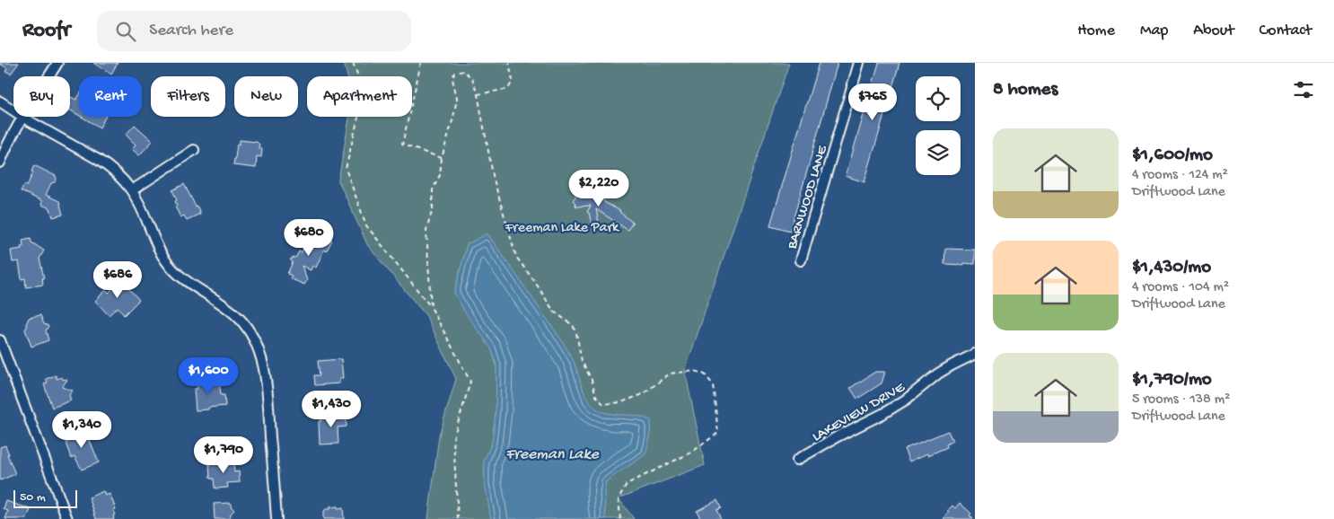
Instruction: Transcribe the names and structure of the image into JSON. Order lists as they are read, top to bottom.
{
  "streets": {
    "street": ["BARNWOOD LANE", "LAKEVIEW DRIVE"]
  },
  "water": ["Freeman Lake"],
  "parks": ["Freeman Lake Park"],
  "scale_bar": "50 m",
  "page": {
    "header": "Roofr",
    "search": "Search here",
    "nav": [
      "Home",
      "Map",
      "About",
      "Contact"
    ],
    "heading": "8 homes",
    "chip": [
      "Buy",
      "Rent",
      "Filters",
      "New",
      "Apartment"
    ],
    "price": [
      "$765",
      "$2,220",
      "$680",
      "$686",
      "$1,600",
      "$1,430",
      "$1,340",
      "$1,790"
    ],
    "list": [
      {
        "name": "$1,600/mo",
        "note": "4 rooms · 124 m² · Driftwood Lane"
      },
      {
        "name": "$1,430/mo",
        "note": "4 rooms · 104 m² · Driftwood Lane"
      },
      {
        "name": "$1,790/mo",
        "note": "5 rooms · 138 m² · Driftwood Lane"
      }
    ],
    "scale": "50 m"
  }
}
